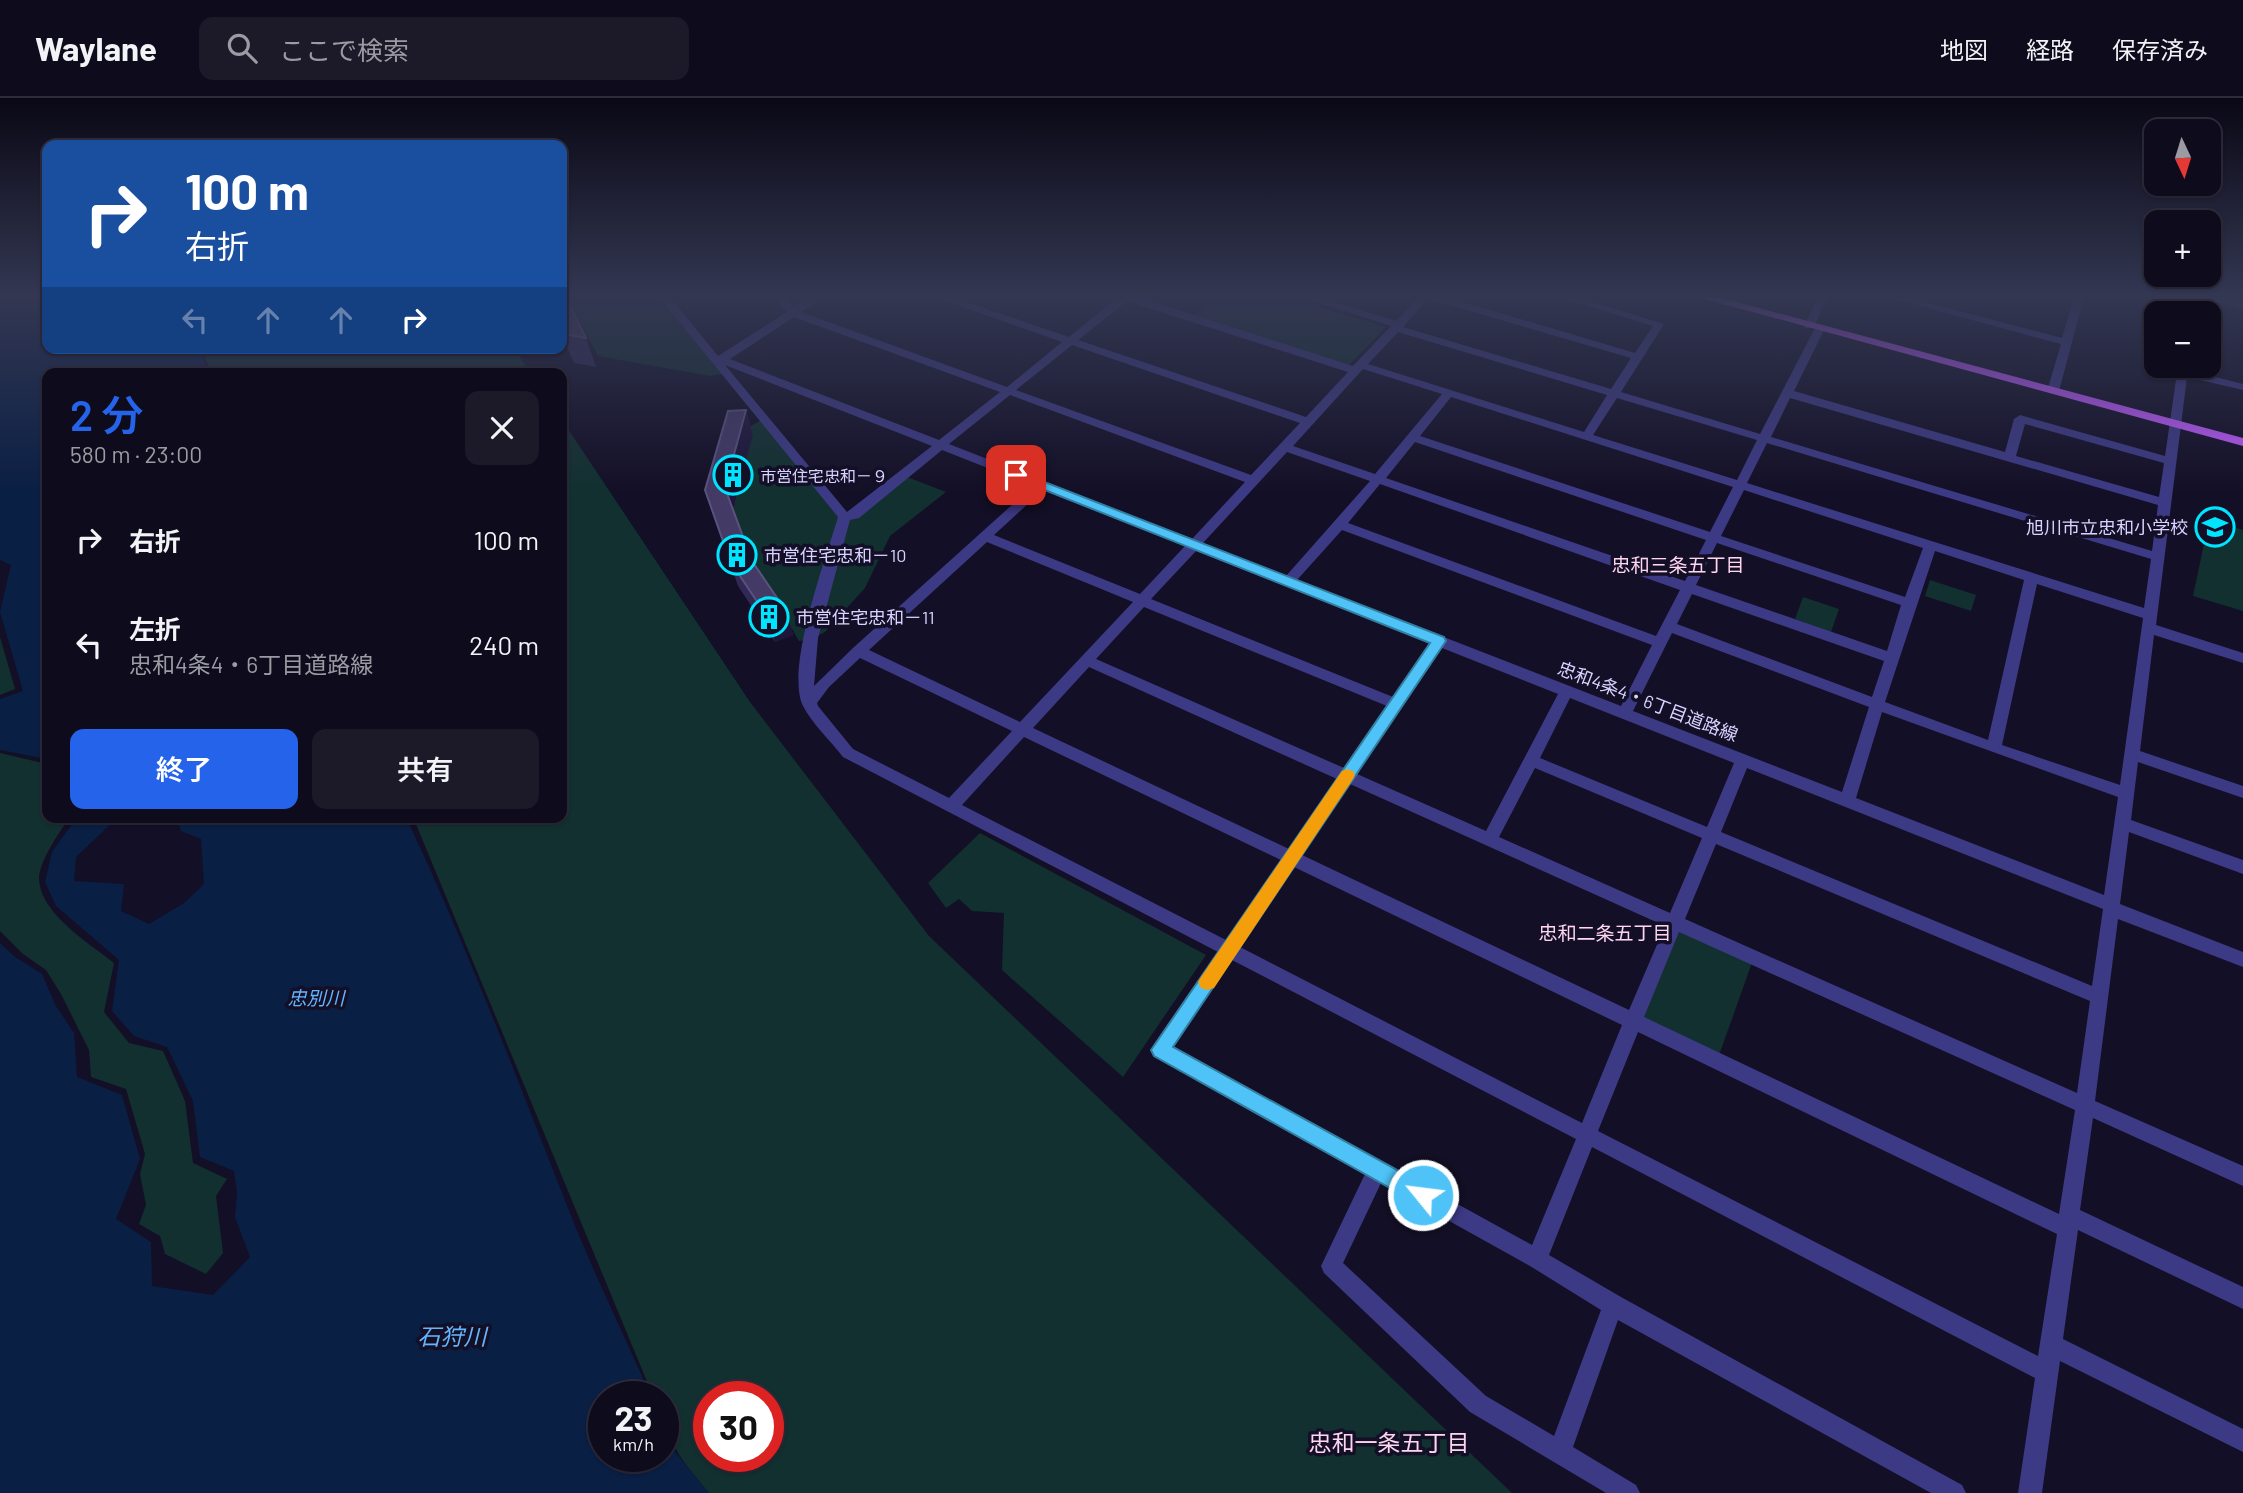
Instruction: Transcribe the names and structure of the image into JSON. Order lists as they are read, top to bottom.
{
  "streets": {
    "street": ["忠和4条4・6丁目道路線"]
  },
  "districts": ["忠和三条五丁目", "忠和二条五丁目", "忠和一条五丁目"],
  "water": ["忠別川", "石狩川"],
  "places": {
    "building": ["市営住宅忠和－９", "市営住宅忠和－10", "市営住宅忠和－11"],
    "school or university": ["旭川市立忠和小学校"]
  },
  "north": "bottom",
  "page": {
    "header": "Waylane",
    "search": "ここで検索",
    "nav": ["地図", "経路", "保存済み"],
    "map_buttons": ["+", "−"],
    "turn": ["100 m", "右折"],
    "heading": ["2 分", "580 m · 23:00"],
    "list": [
      {
        "name": "右折",
        "value": "100 m"
      },
      {
        "name": "左折",
        "note": "忠和4条4・6丁目道路線",
        "value": "240 m"
      }
    ],
    "buttons": ["終了", "共有"],
    "speed": "23 km/h",
    "limit": "30"
  }
}
